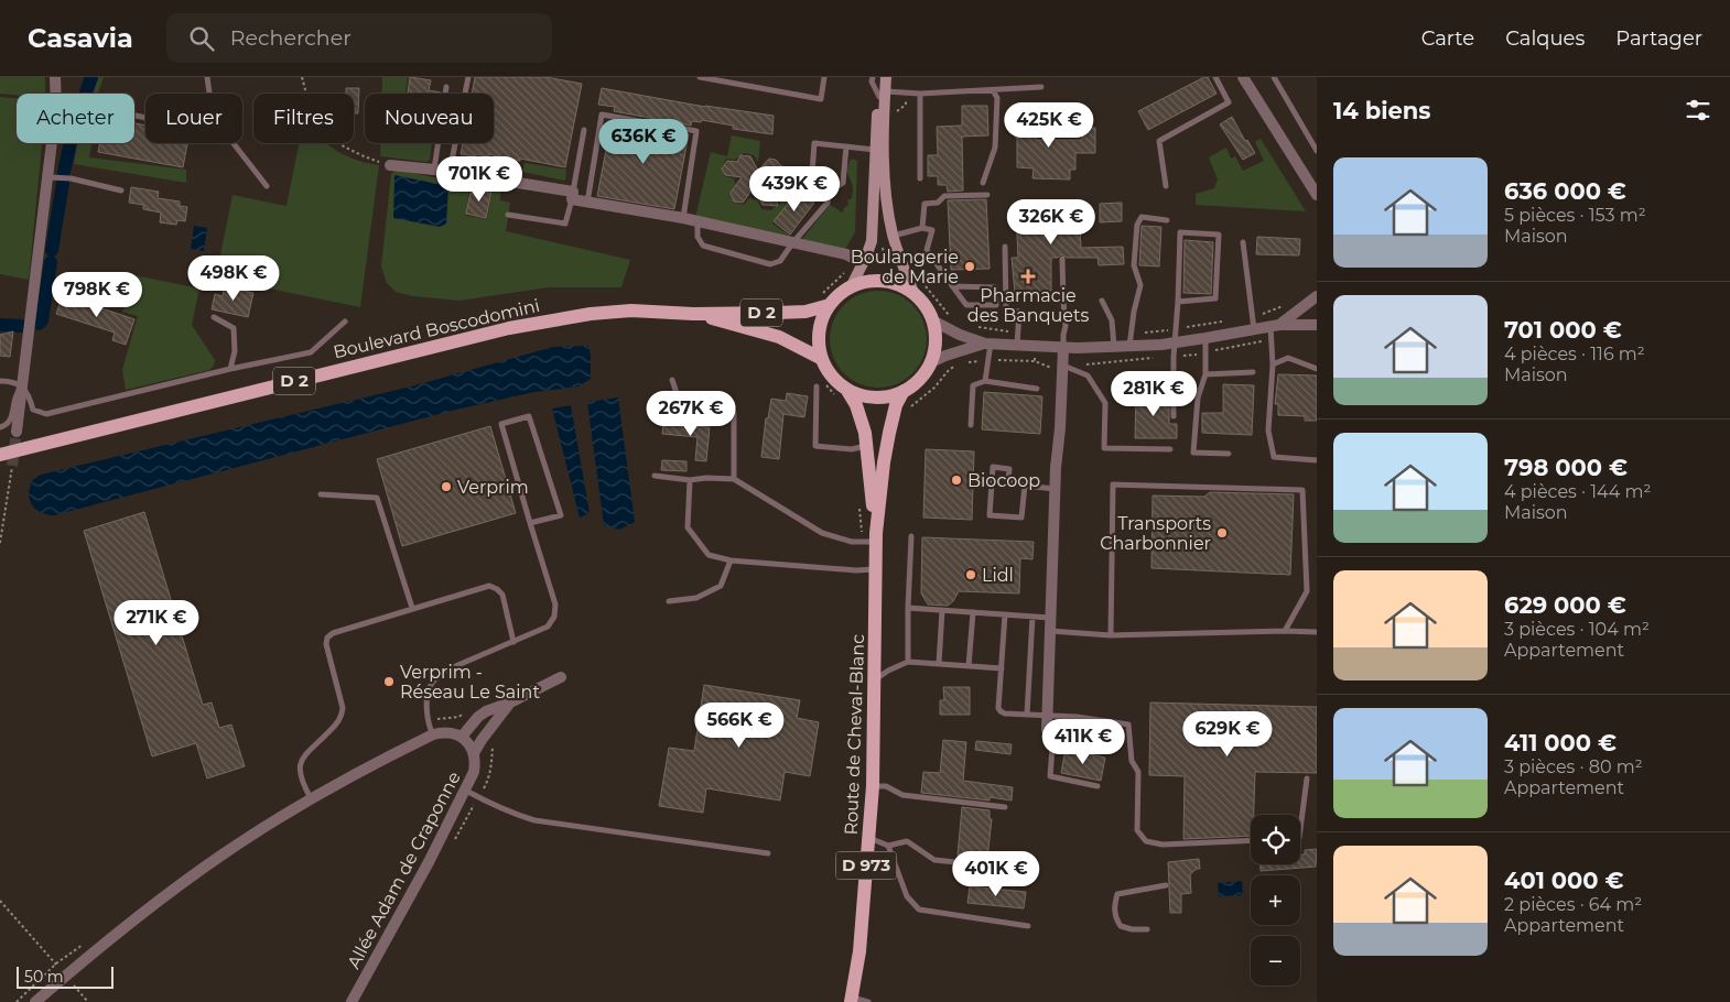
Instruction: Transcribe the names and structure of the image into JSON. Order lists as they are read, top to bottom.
{
  "streets": {
    "main road": [
      "D 2",
      "Boulevard Boscodomini",
      "Route de Cheval-Blanc",
      "D 973"
    ],
    "street": ["Allée Adam de Craponne"]
  },
  "crossings": [
    ["Boulevard Boscodomini", "D 973"],
    ["Route de Cheval-Blanc", "D 973"]
  ],
  "places": {
    "other": [
      "Boulangerie de Marie",
      "Biocoop",
      "Verprim",
      "Transports Charbonnier",
      "Lidl",
      "Verprim - Réseau Le Saint"
    ],
    "health": ["Pharmacie des Banquets"]
  },
  "scale_bar": "50 m",
  "page": {
    "header": "Casavia",
    "search": "Rechercher",
    "nav": ["Carte", "Calques", "Partager"],
    "heading": "14 biens",
    "chip": [
      "Acheter",
      "Louer",
      "Filtres",
      "Nouveau"
    ],
    "price": [
      "425K €",
      "636K €",
      "701K €",
      "439K €",
      "326K €",
      "498K €",
      "798K €",
      "281K €",
      "267K €",
      "271K €",
      "566K €",
      "629K €",
      "411K €",
      "401K €"
    ],
    "list": [
      {
        "name": "636 000 €",
        "note": "5 pièces · 153 m² · Maison"
      },
      {
        "name": "701 000 €",
        "note": "4 pièces · 116 m² · Maison"
      },
      {
        "name": "798 000 €",
        "note": "4 pièces · 144 m² · Maison"
      },
      {
        "name": "629 000 €",
        "note": "3 pièces · 104 m² · Appartement"
      },
      {
        "name": "411 000 €",
        "note": "3 pièces · 80 m² · Appartement"
      },
      {
        "name": "401 000 €",
        "note": "2 pièces · 64 m² · Appartement"
      }
    ],
    "map_buttons": ["+", "−"],
    "scale": "50 m"
  }
}
